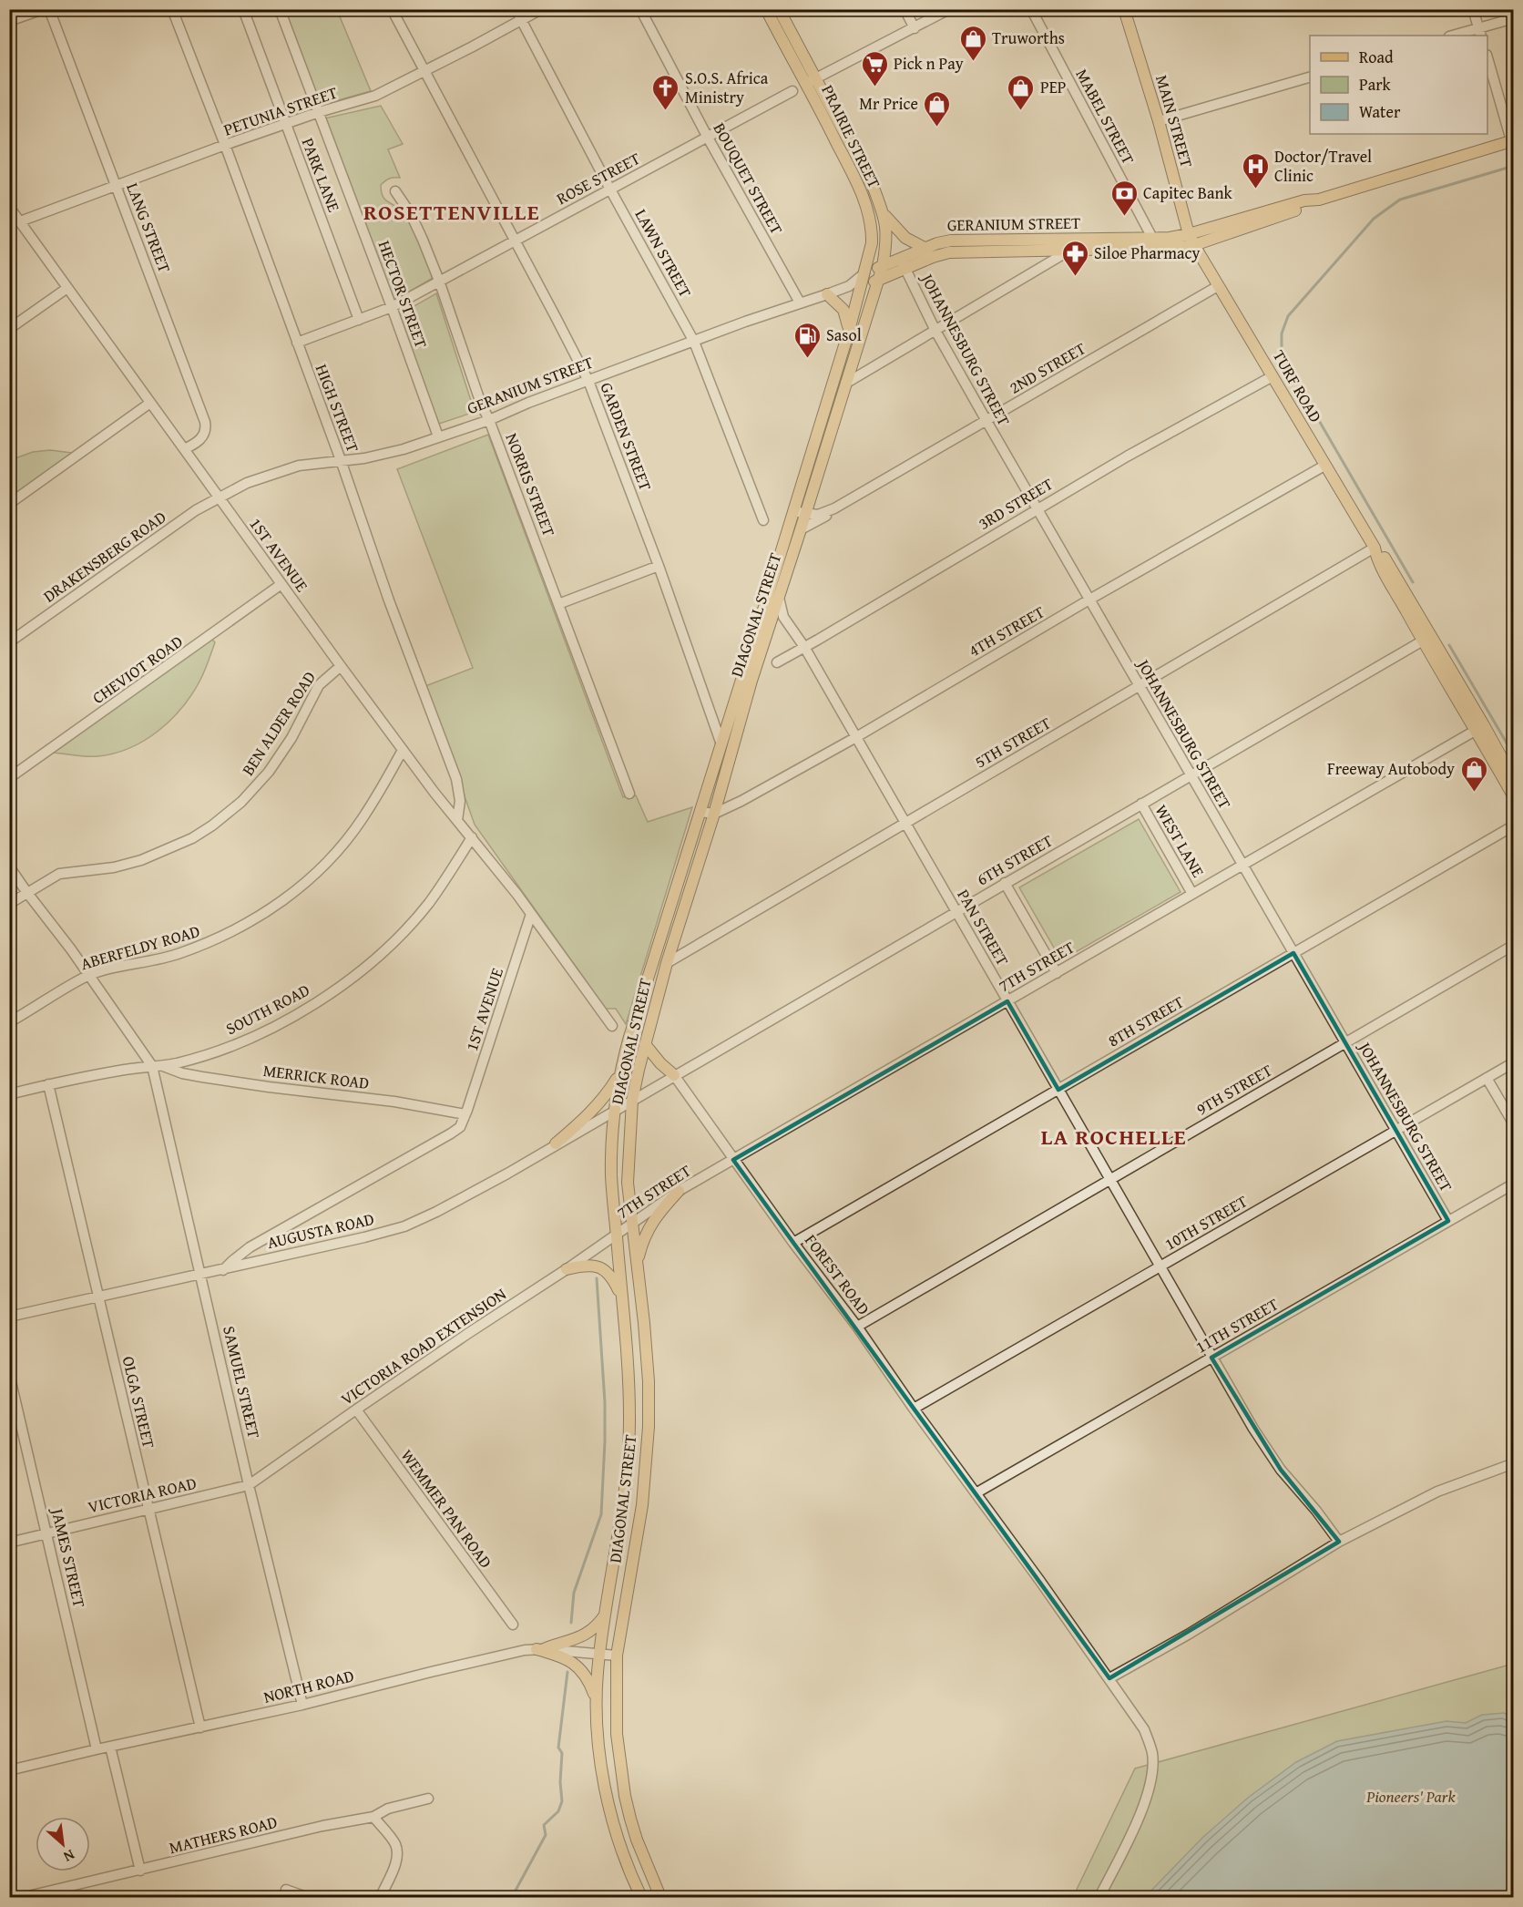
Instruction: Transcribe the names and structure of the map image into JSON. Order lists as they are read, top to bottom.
{
  "streets": {
    "main road": [
      "MAIN STREET",
      "PRAIRIE STREET",
      "GERANIUM STREET",
      "TURF ROAD",
      "DIAGONAL STREET"
    ],
    "street": [
      "PETUNIA STREET",
      "MABEL STREET",
      "PARK LANE",
      "ROSE STREET",
      "BOUQUET STREET",
      "LANG STREET",
      "LAWN STREET",
      "HECTOR STREET",
      "JOHANNESBURG STREET",
      "2ND STREET",
      "HIGH STREET",
      "GARDEN STREET",
      "NORRIS STREET",
      "3RD STREET",
      "1ST AVENUE",
      "DRAKENSBERG ROAD",
      "4TH STREET",
      "CHEVIOT ROAD",
      "BEN ALDER ROAD",
      "5TH STREET",
      "WEST LANE",
      "6TH STREET",
      "PAN STREET",
      "ABERFELDY ROAD",
      "7TH STREET",
      "SOUTH ROAD",
      "8TH STREET",
      "MERRICK ROAD",
      "9TH STREET",
      "10TH STREET",
      "AUGUSTA ROAD",
      "FOREST ROAD",
      "11TH STREET",
      "VICTORIA ROAD EXTENSION",
      "SAMUEL STREET",
      "OLGA STREET",
      "VICTORIA ROAD",
      "WEMMER PAN ROAD",
      "JAMES STREET",
      "NORTH ROAD",
      "MATHERS ROAD"
    ]
  },
  "crossings": [
    ["PETUNIA STREET", "PARK LANE"],
    ["PETUNIA STREET", "LANG STREET"],
    ["PETUNIA STREET", "LAWN STREET"],
    ["PETUNIA STREET", "HECTOR STREET"],
    ["PETUNIA STREET", "HIGH STREET"],
    ["PETUNIA STREET", "GARDEN STREET"],
    ["PETUNIA STREET", "1ST AVENUE"],
    ["MABEL STREET", "GERANIUM STREET"],
    ["MAIN STREET", "GERANIUM STREET"],
    ["MAIN STREET", "TURF ROAD"],
    ["PRAIRIE STREET", "GERANIUM STREET"],
    ["PRAIRIE STREET", "DIAGONAL STREET"],
    ["PARK LANE", "ROSE STREET"],
    ["ROSE STREET", "BOUQUET STREET"],
    ["ROSE STREET", "LAWN STREET"],
    ["ROSE STREET", "HECTOR STREET"],
    ["ROSE STREET", "HIGH STREET"],
    ["ROSE STREET", "GARDEN STREET"],
    ["ROSE STREET", "NORRIS STREET"],
    ["BOUQUET STREET", "GERANIUM STREET"],
    ["GERANIUM STREET", "LAWN STREET"],
    ["GERANIUM STREET", "HECTOR STREET"],
    ["GERANIUM STREET", "JOHANNESBURG STREET"],
    ["GERANIUM STREET", "TURF ROAD"],
    ["GERANIUM STREET", "HIGH STREET"],
    ["GERANIUM STREET", "GARDEN STREET"],
    ["GERANIUM STREET", "NORRIS STREET"],
    ["GERANIUM STREET", "1ST AVENUE"],
    ["GERANIUM STREET", "DRAKENSBERG ROAD"],
    ["GERANIUM STREET", "DIAGONAL STREET"],
    ["LANG STREET", "1ST AVENUE"],
    ["JOHANNESBURG STREET", "2ND STREET"],
    ["JOHANNESBURG STREET", "3RD STREET"],
    ["JOHANNESBURG STREET", "4TH STREET"],
    ["JOHANNESBURG STREET", "5TH STREET"],
    ["JOHANNESBURG STREET", "6TH STREET"],
    ["JOHANNESBURG STREET", "7TH STREET"],
    ["JOHANNESBURG STREET", "8TH STREET"],
    ["JOHANNESBURG STREET", "9TH STREET"],
    ["JOHANNESBURG STREET", "10TH STREET"],
    ["JOHANNESBURG STREET", "11TH STREET"],
    ["2ND STREET", "TURF ROAD"],
    ["2ND STREET", "DIAGONAL STREET"],
    ["TURF ROAD", "3RD STREET"],
    ["TURF ROAD", "4TH STREET"],
    ["TURF ROAD", "5TH STREET"],
    ["TURF ROAD", "6TH STREET"],
    ["TURF ROAD", "7TH STREET"],
    ["HIGH STREET", "1ST AVENUE"],
    ["GARDEN STREET", "DIAGONAL STREET"],
    ["3RD STREET", "PAN STREET"],
    ["1ST AVENUE", "DRAKENSBERG ROAD"],
    ["1ST AVENUE", "CHEVIOT ROAD"],
    ["1ST AVENUE", "BEN ALDER ROAD"],
    ["1ST AVENUE", "ABERFELDY ROAD"],
    ["1ST AVENUE", "SOUTH ROAD"],
    ["1ST AVENUE", "MERRICK ROAD"],
    ["DIAGONAL STREET", "4TH STREET"],
    ["DIAGONAL STREET", "5TH STREET"],
    ["DIAGONAL STREET", "6TH STREET"],
    ["DIAGONAL STREET", "PAN STREET"],
    ["DIAGONAL STREET", "7TH STREET"],
    ["DIAGONAL STREET", "AUGUSTA ROAD"],
    ["DIAGONAL STREET", "VICTORIA ROAD EXTENSION"],
    ["DIAGONAL STREET", "NORTH ROAD"],
    ["4TH STREET", "PAN STREET"],
    ["5TH STREET", "PAN STREET"],
    ["WEST LANE", "6TH STREET"],
    ["WEST LANE", "7TH STREET"],
    ["6TH STREET", "PAN STREET"],
    ["6TH STREET", "AUGUSTA ROAD"],
    ["6TH STREET", "FOREST ROAD"],
    ["PAN STREET", "7TH STREET"],
    ["PAN STREET", "8TH STREET"],
    ["PAN STREET", "9TH STREET"],
    ["PAN STREET", "10TH STREET"],
    ["PAN STREET", "11TH STREET"],
    ["7TH STREET", "FOREST ROAD"],
    ["7TH STREET", "VICTORIA ROAD EXTENSION"],
    ["SOUTH ROAD", "MERRICK ROAD"],
    ["SOUTH ROAD", "SAMUEL STREET"],
    ["SOUTH ROAD", "OLGA STREET"],
    ["8TH STREET", "FOREST ROAD"],
    ["9TH STREET", "FOREST ROAD"],
    ["10TH STREET", "FOREST ROAD"],
    ["AUGUSTA ROAD", "SAMUEL STREET"],
    ["AUGUSTA ROAD", "OLGA STREET"],
    ["FOREST ROAD", "11TH STREET"],
    ["VICTORIA ROAD EXTENSION", "SAMUEL STREET"],
    ["VICTORIA ROAD EXTENSION", "VICTORIA ROAD"],
    ["VICTORIA ROAD EXTENSION", "WEMMER PAN ROAD"],
    ["SAMUEL STREET", "VICTORIA ROAD"],
    ["SAMUEL STREET", "NORTH ROAD"],
    ["OLGA STREET", "VICTORIA ROAD"],
    ["OLGA STREET", "NORTH ROAD"],
    ["VICTORIA ROAD", "JAMES STREET"],
    ["JAMES STREET", "NORTH ROAD"]
  ],
  "districts": ["ROSETTENVILLE", "LA ROCHELLE"],
  "parks": ["Pioneers' Park"],
  "places": {
    "shop": [
      "Truworths",
      "PEP",
      "Mr Price",
      "Freeway Autobody"
    ],
    "supermarket": ["Pick n Pay"],
    "church": ["S.O.S. Africa Ministry"],
    "hospital": ["Doctor/Travel Clinic"],
    "bank": ["Capitec Bank"],
    "pharmacy": ["Siloe Pharmacy"],
    "fuel station": ["Sasol"]
  },
  "legend": ["Road", "Park", "Water"],
  "north": "bottom right"
}
